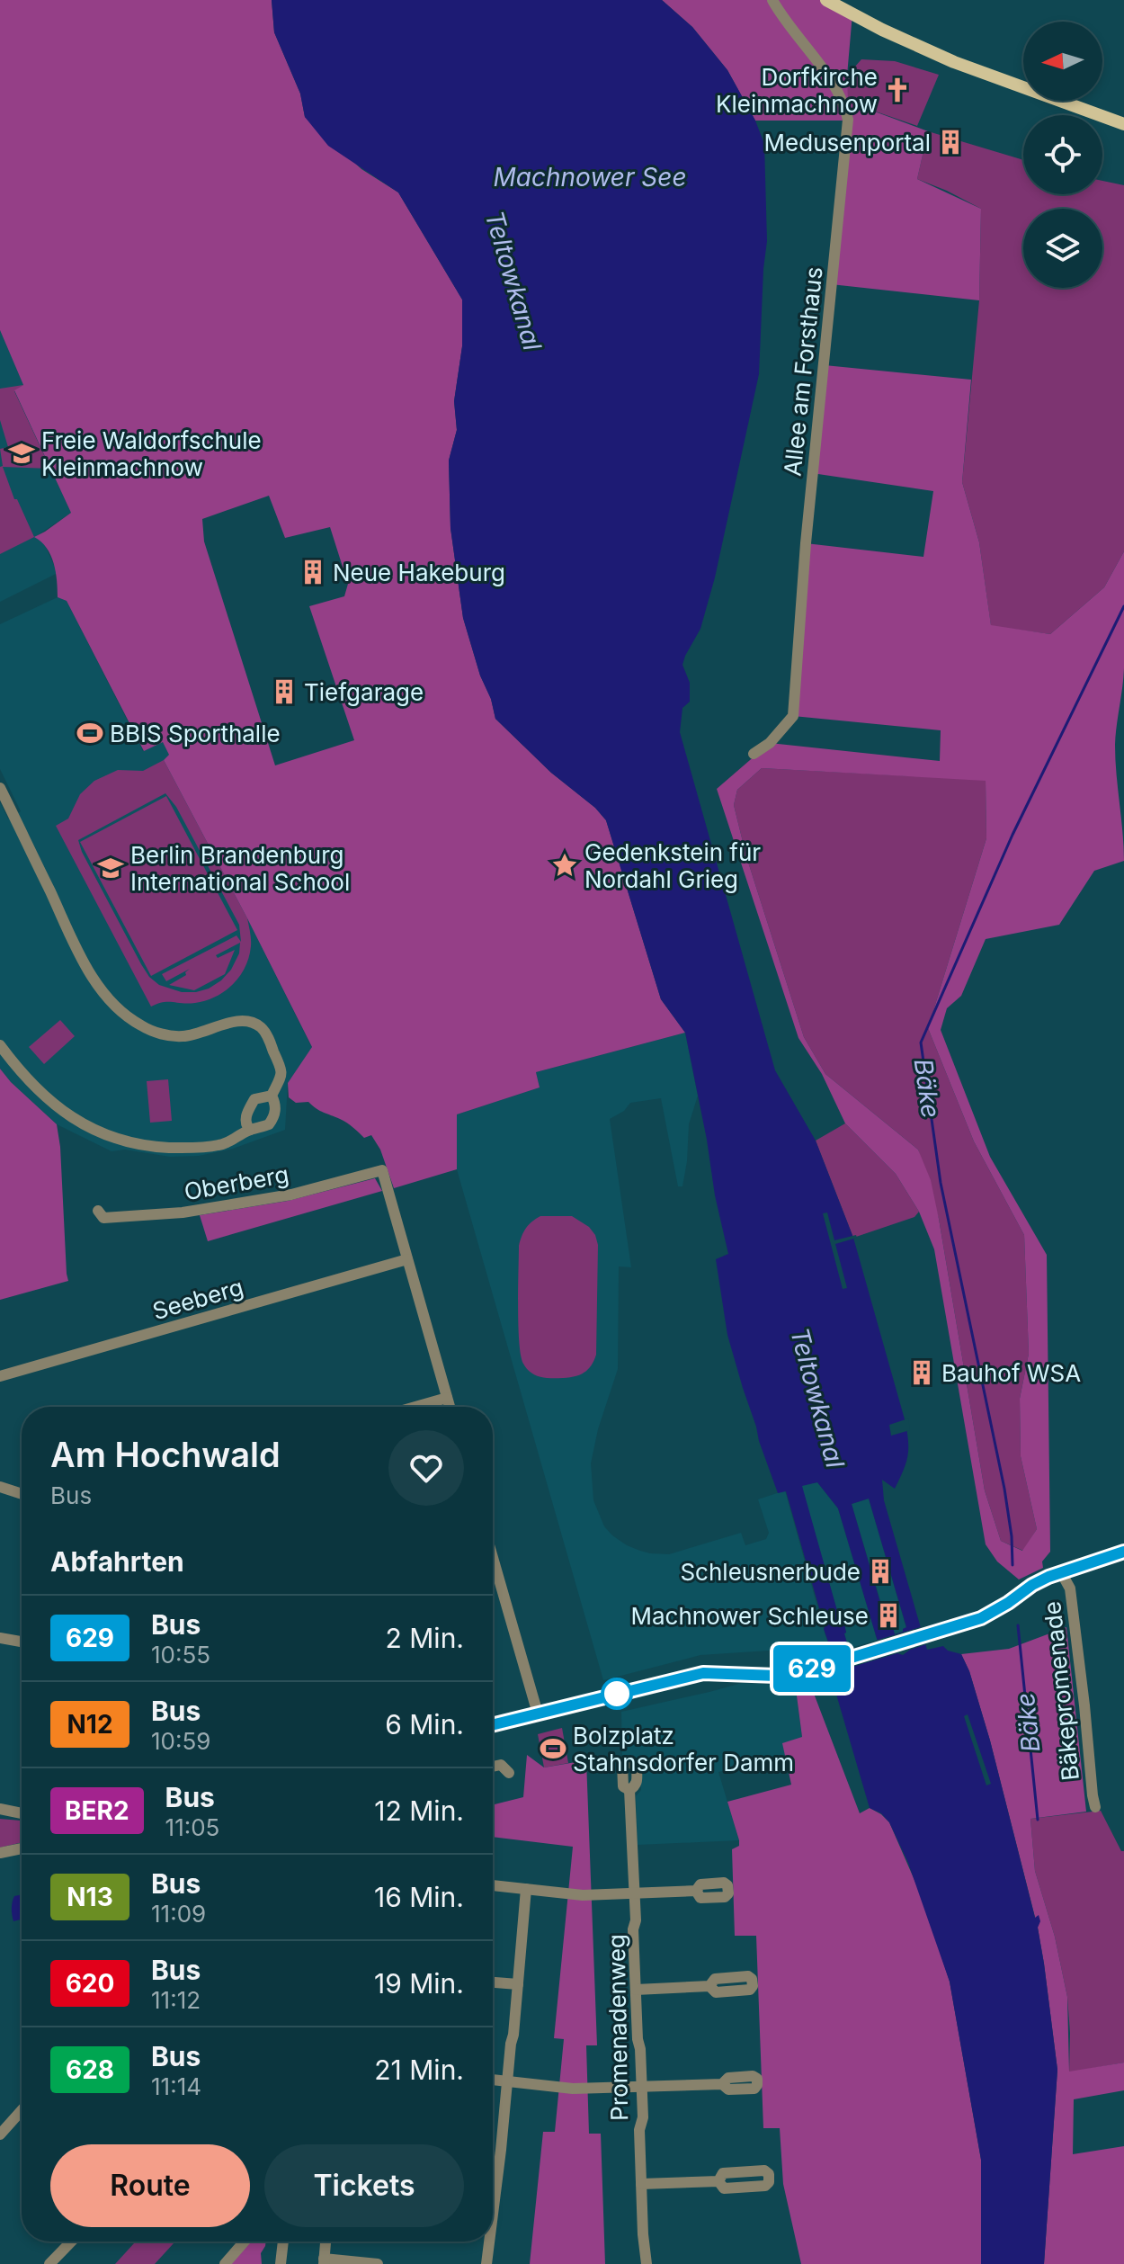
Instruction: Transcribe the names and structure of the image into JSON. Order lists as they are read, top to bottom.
{
  "streets": {
    "street": [
      "Allee am Forsthaus",
      "Oberberg",
      "Seeberg",
      "Bäkepromenade",
      "Promenadenweg"
    ]
  },
  "crossings": [
    ["Oberberg", "Seeberg"]
  ],
  "water": ["Machnower See", "Teltowkanal", "Bäke"],
  "places": {
    "church": ["Dorfkirche Kleinmachnow"],
    "building": [
      "Medusenportal",
      "Neue Hakeburg",
      "Tiefgarage",
      "Bauhof WSA",
      "Schleusnerbude",
      "Machnower Schleuse"
    ],
    "school or university": ["Freie Waldorfschule Kleinmachnow", "Berlin Brandenburg International School"],
    "sports": ["BBIS Sporthalle", "Bolzplatz Stahnsdorfer Damm"],
    "place": ["Gedenkstein für Nordahl Grieg"]
  },
  "lines": ["bus line 629"],
  "north": "left",
  "page": {
    "on_map": "629",
    "heading": [
      ["Am Hochwald", "Bus"],
      "Abfahrten"
    ],
    "list": [
      {
        "mark": "629",
        "name": "Bus",
        "note": "10:55",
        "value": "2 Min."
      },
      {
        "mark": "N12",
        "name": "Bus",
        "note": "10:59",
        "value": "6 Min."
      },
      {
        "mark": "BER2",
        "name": "Bus",
        "note": "11:05",
        "value": "12 Min."
      },
      {
        "mark": "N13",
        "name": "Bus",
        "note": "11:09",
        "value": "16 Min."
      },
      {
        "mark": "620",
        "name": "Bus",
        "note": "11:12",
        "value": "19 Min."
      },
      {
        "mark": "628",
        "name": "Bus",
        "note": "11:14",
        "value": "21 Min."
      }
    ],
    "buttons": ["Route", "Tickets"]
  }
}
